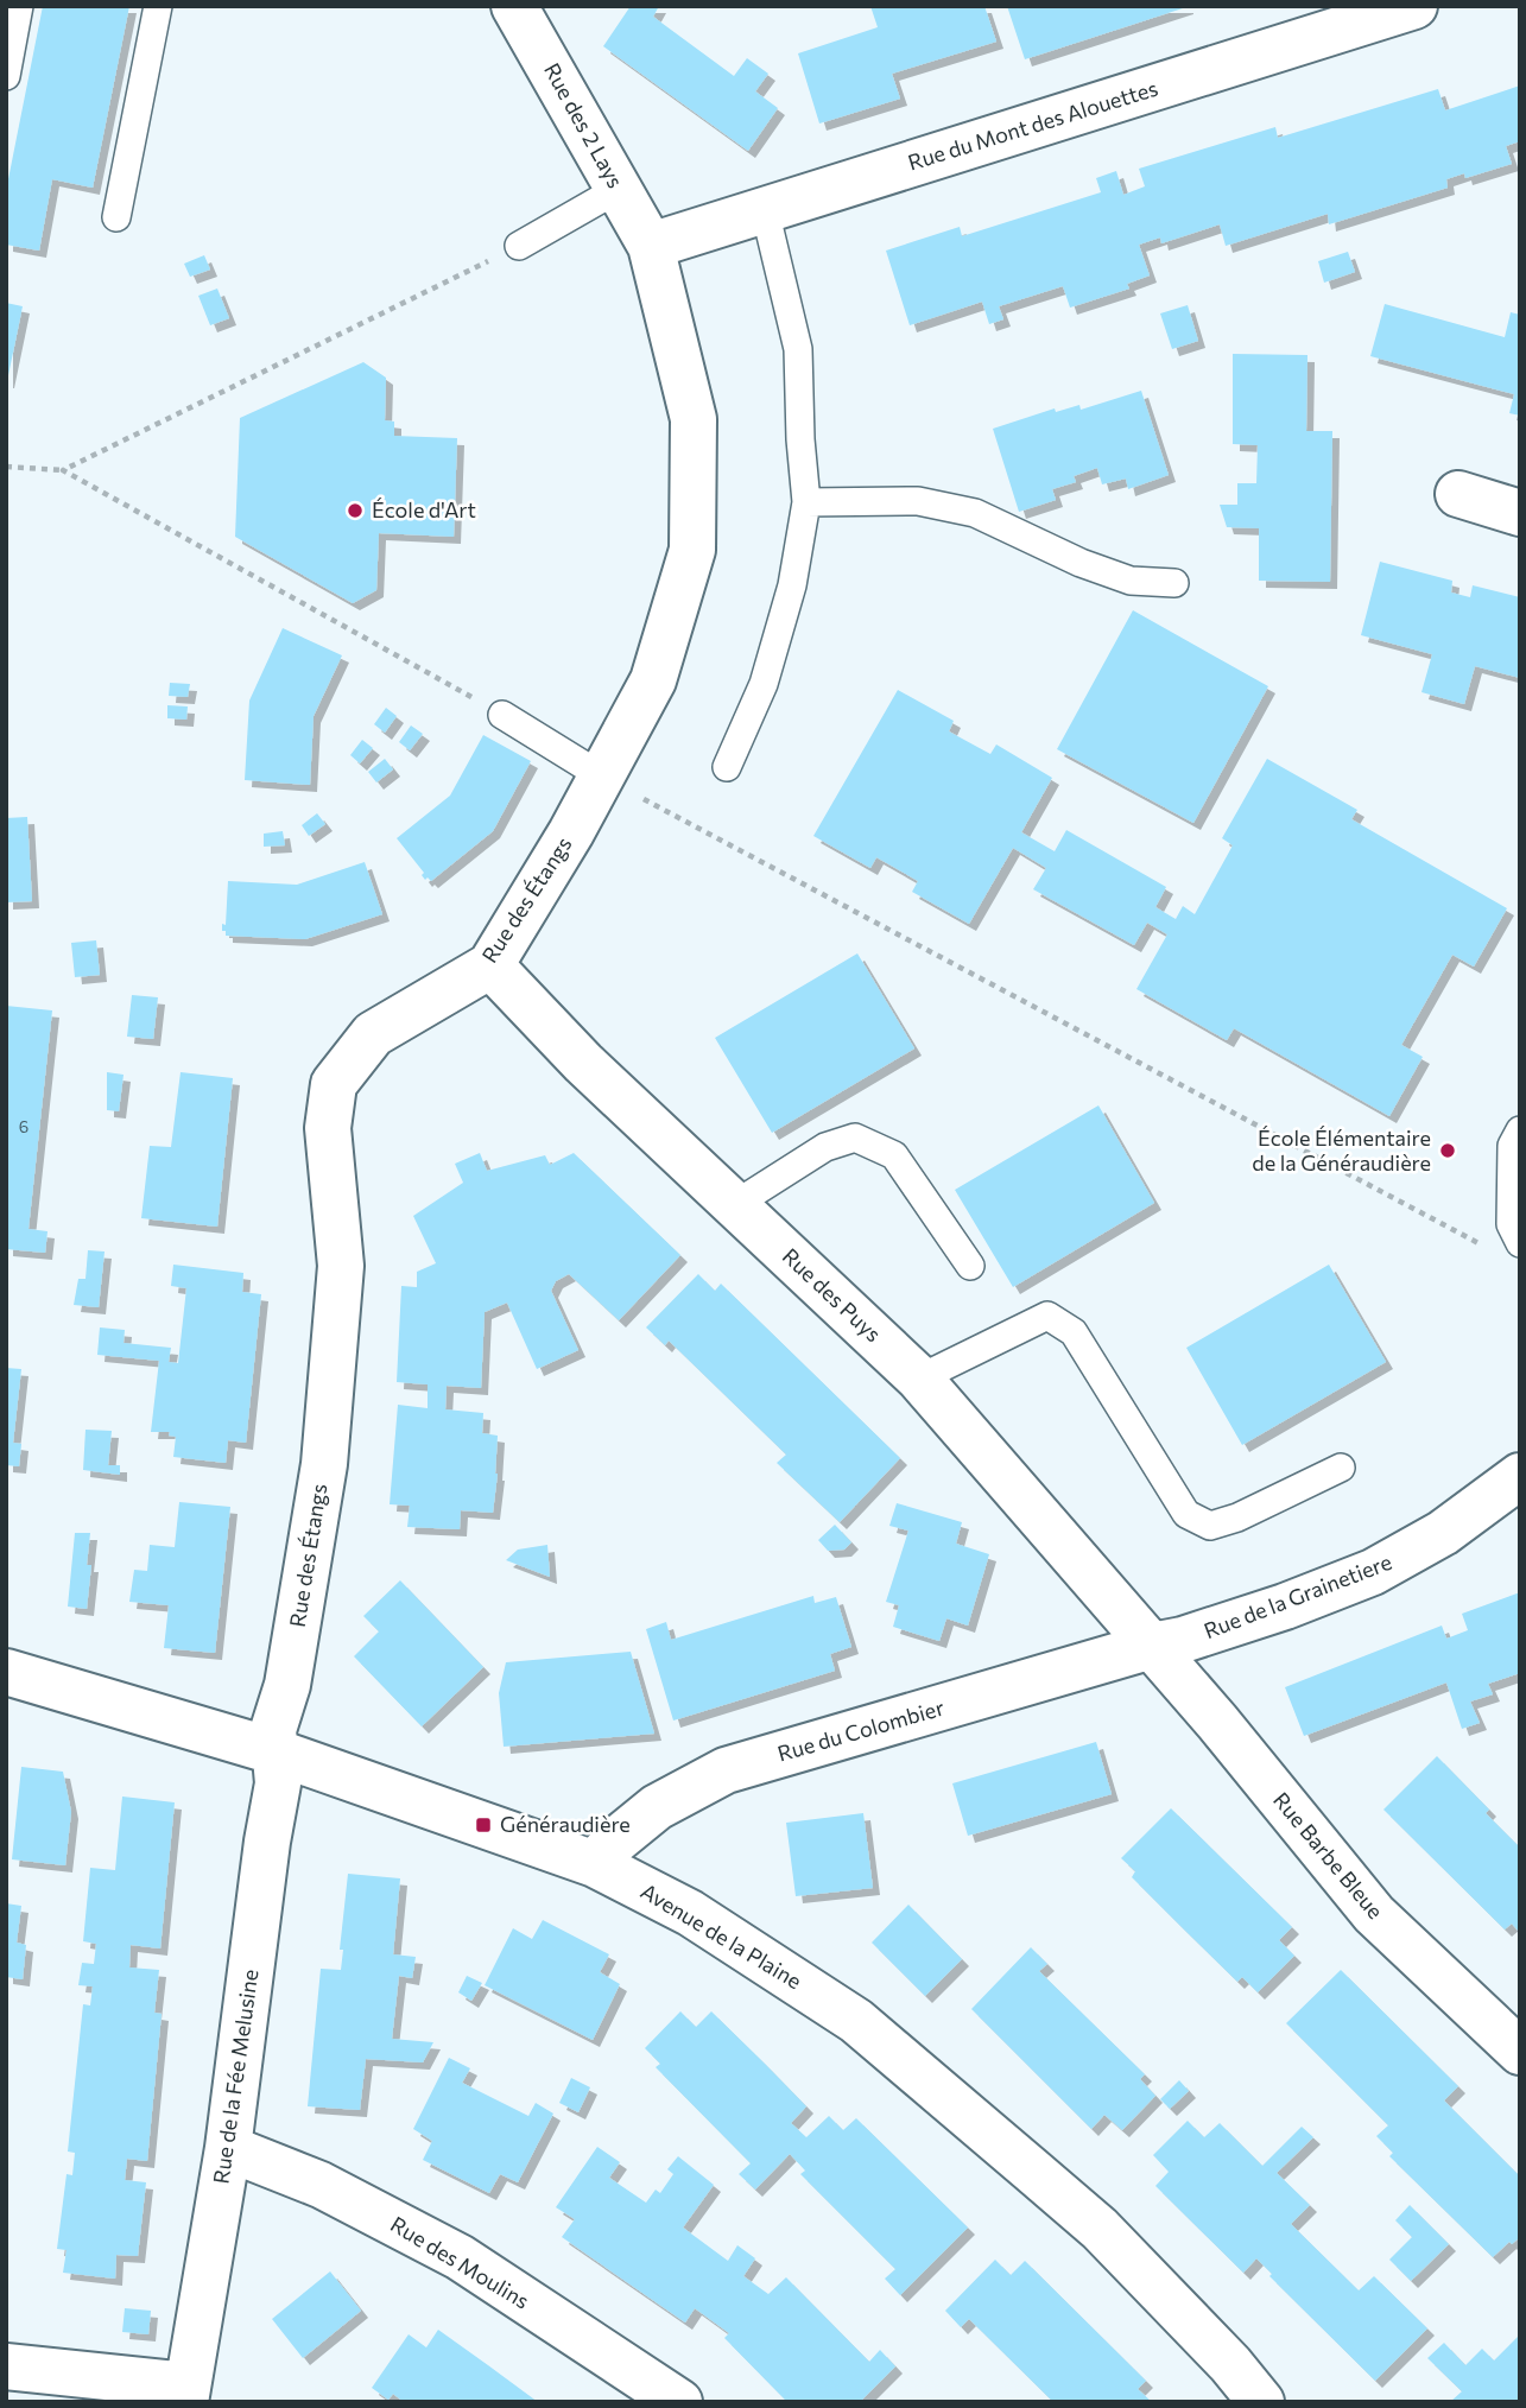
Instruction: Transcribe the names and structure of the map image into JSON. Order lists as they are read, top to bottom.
{
  "streets": {
    "street": [
      "Rue des 2 Lays",
      "Rue du Mont des Alouettes",
      "Rue des Étangs",
      "Rue des Puys",
      "Rue de la Grainetiere",
      "Rue du Colombier",
      "Rue Barbe Bleue",
      "Avenue de la Plaine",
      "Rue de la Fée Melusine",
      "Rue des Moulins"
    ]
  },
  "crossings": [
    ["Rue des 2 Lays", "Rue du Mont des Alouettes"],
    ["Rue des 2 Lays", "Rue des Étangs"],
    ["Rue du Mont des Alouettes", "Rue des Étangs"],
    ["Rue des Étangs", "Rue des Puys"],
    ["Rue des Étangs", "Avenue de la Plaine"],
    ["Rue des Étangs", "Rue de la Fée Melusine"],
    ["Rue des Puys", "Rue de la Grainetiere"],
    ["Rue des Puys", "Rue du Colombier"],
    ["Rue des Puys", "Rue Barbe Bleue"],
    ["Rue de la Grainetiere", "Rue du Colombier"],
    ["Rue de la Grainetiere", "Rue Barbe Bleue"],
    ["Rue du Colombier", "Rue Barbe Bleue"],
    ["Rue du Colombier", "Avenue de la Plaine"],
    ["Avenue de la Plaine", "Rue de la Fée Melusine"],
    ["Rue de la Fée Melusine", "Rue des Moulins"]
  ],
  "places": {
    "other": ["École d'Art", "École Élémentaire de la Généraudière"],
    "transit": ["Généraudière"]
  },
  "house_numbers": ["6"]
}
